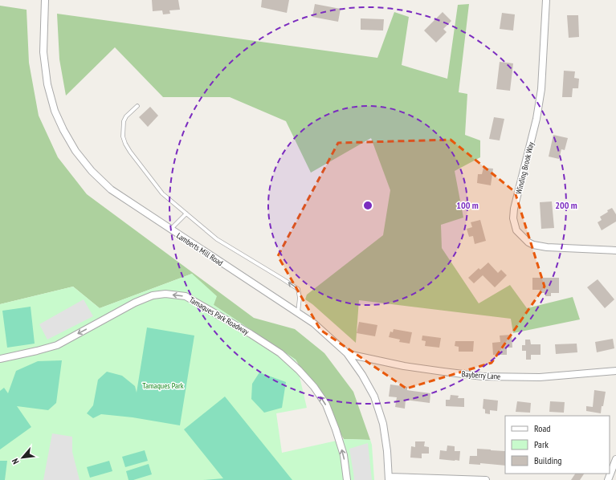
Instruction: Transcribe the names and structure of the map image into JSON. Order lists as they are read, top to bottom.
{
  "streets": {
    "street": [
      "Winding Brook Way",
      "Lamberts Mill Road",
      "Tamaques Park Roadway",
      "Bayberry Lane"
    ]
  },
  "crossings": [
    ["Lamberts Mill Road", "Bayberry Lane"]
  ],
  "one_way": ["Tamaques Park Roadway"],
  "parks": ["Tamaques Park"],
  "legend": ["Road", "Park", "Building"],
  "north": "bottom left",
  "rings": ["100 m", "200 m"]
}
